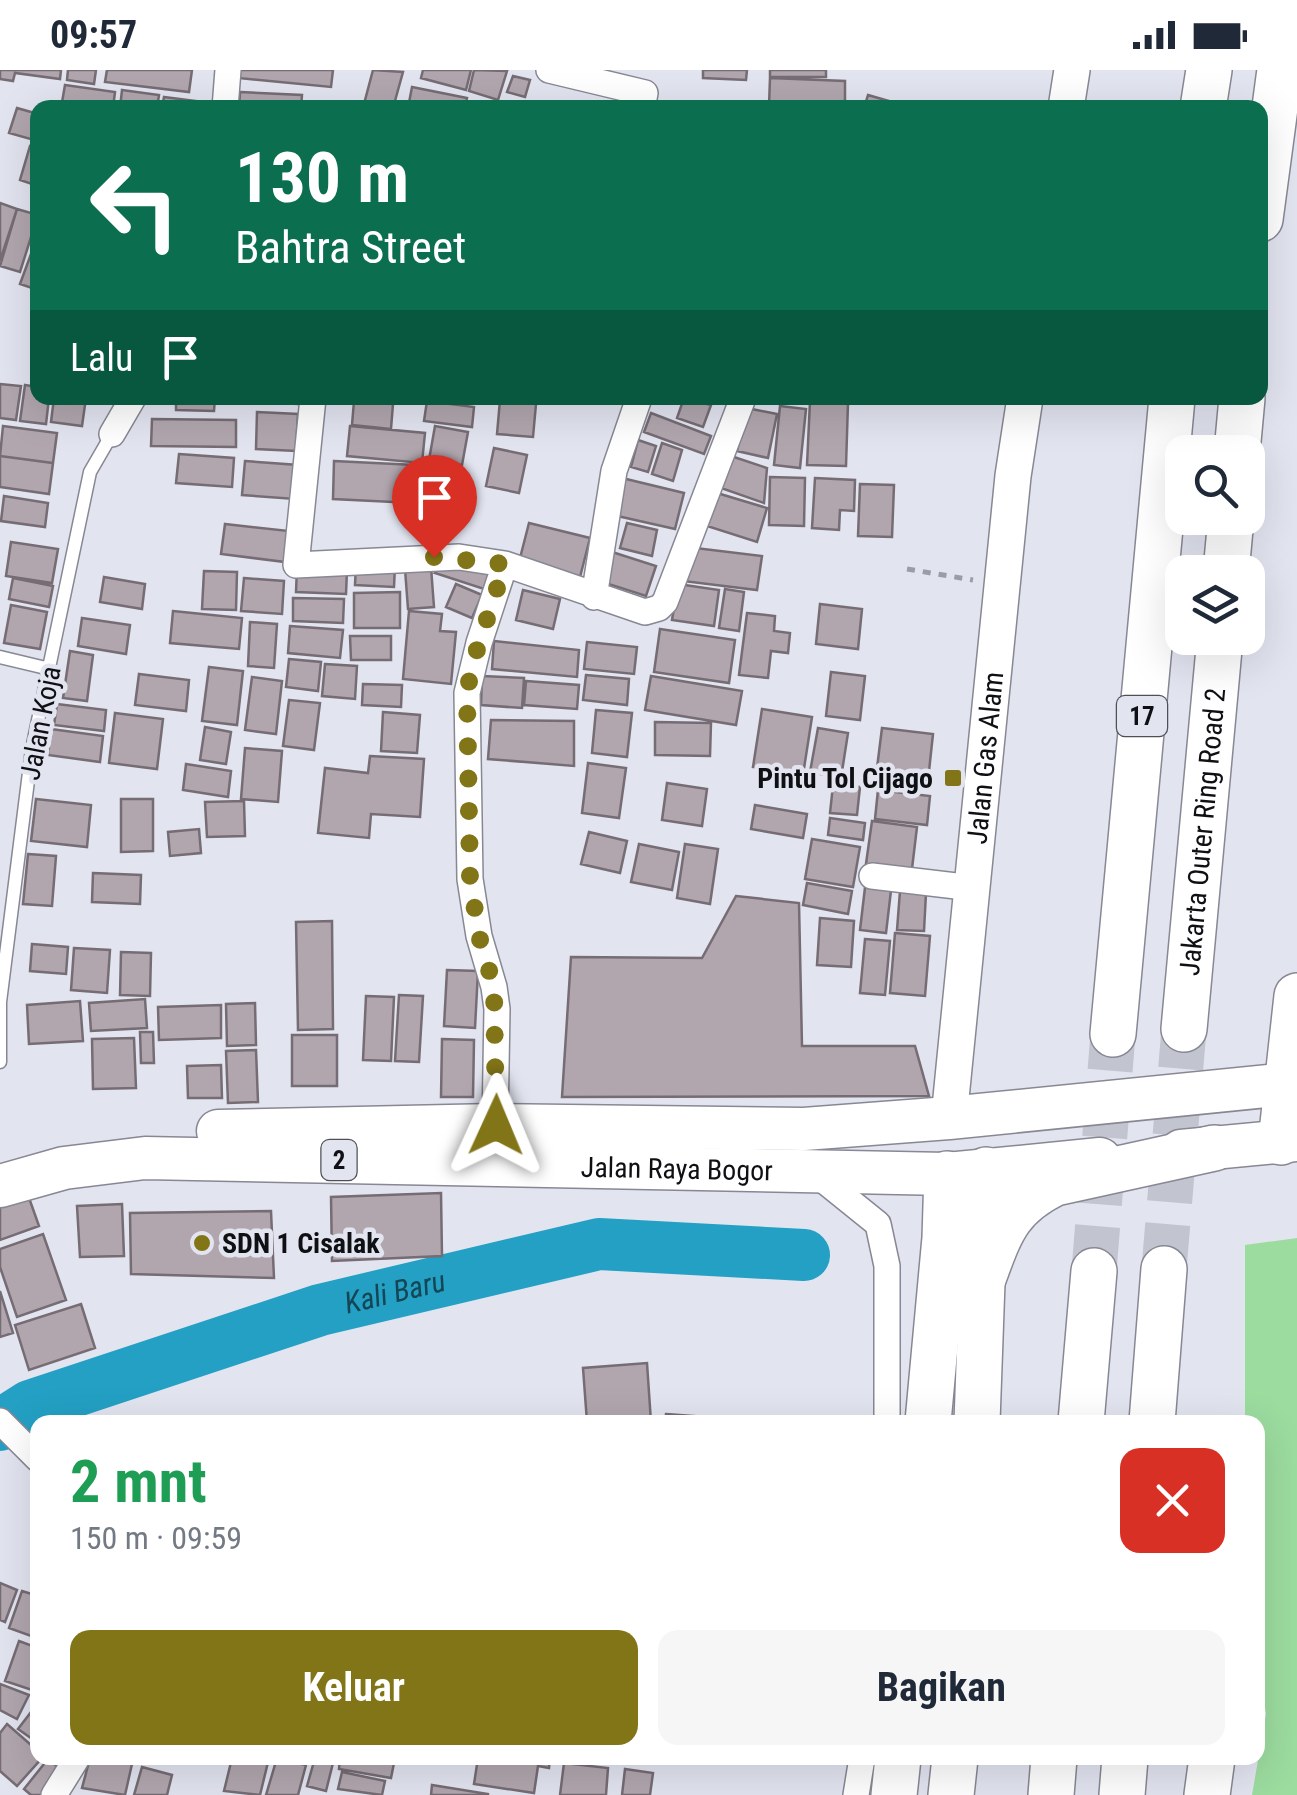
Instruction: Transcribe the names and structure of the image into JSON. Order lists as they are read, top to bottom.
{
  "streets": {
    "highway": [
      "17",
      "Jakarta Outer Ring Road 2",
      "2",
      "Jalan Raya Bogor"
    ],
    "main road": ["Jalan Gas Alam"],
    "street": ["Jalan Koja"]
  },
  "crossings": [
    ["Jalan Gas Alam", "Jalan Raya Bogor"]
  ],
  "water": ["Kali Baru"],
  "places": {
    "transit": ["Pintu Tol Cijago"],
    "other": ["SDN 1 Cisalak"]
  },
  "page": {
    "status": "09:57",
    "turn": ["130 m", "Bahtra Street"],
    "then": "Lalu",
    "heading": ["2 mnt", "150 m · 09:59"],
    "buttons": ["Keluar", "Bagikan"]
  }
}
